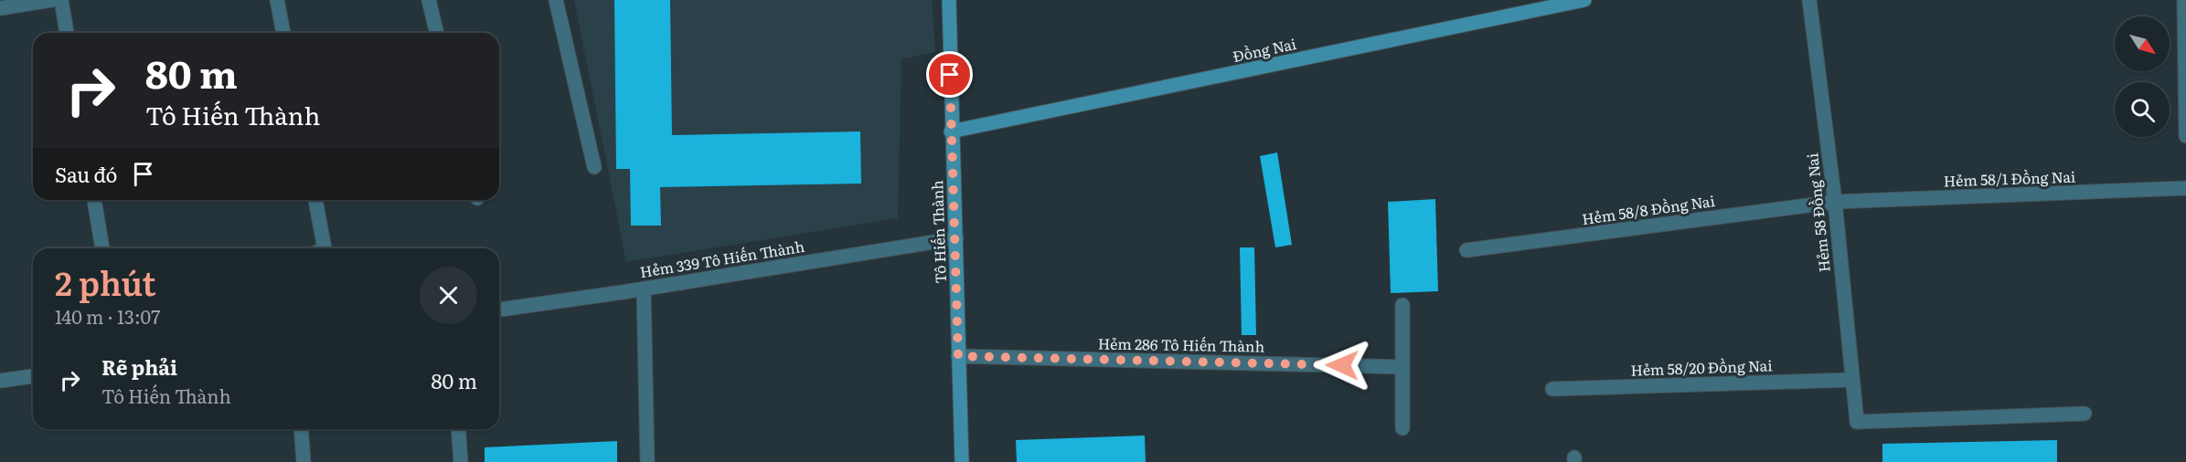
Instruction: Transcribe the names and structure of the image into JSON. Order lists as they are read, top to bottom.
{
  "streets": {
    "street": [
      "Đồng Nai",
      "Hẻm 58/1 Đồng Nai",
      "Hẻm 58/8 Đồng Nai",
      "Hẻm 58 Đồng Nai",
      "Tô Hiến Thành",
      "Hẻm 339 Tô Hiến Thành",
      "Hẻm 286 Tô Hiến Thành",
      "Hẻm 58/20 Đồng Nai"
    ]
  },
  "crossings": [
    ["Đồng Nai", "Tô Hiến Thành"],
    ["Hẻm 58/1 Đồng Nai", "Hẻm 58/8 Đồng Nai"],
    ["Hẻm 58/1 Đồng Nai", "Hẻm 58 Đồng Nai"],
    ["Hẻm 58/8 Đồng Nai", "Hẻm 58 Đồng Nai"],
    ["Hẻm 58 Đồng Nai", "Hẻm 58/20 Đồng Nai"],
    ["Tô Hiến Thành", "Hẻm 339 Tô Hiến Thành"],
    ["Tô Hiến Thành", "Hẻm 286 Tô Hiến Thành"]
  ],
  "north": "bottom right",
  "page": {
    "turn": ["80 m", "Tô Hiến Thành"],
    "then": "Sau đó",
    "heading": ["2 phút", "140 m · 13:07"],
    "list": [
      {
        "name": "Rẽ phải",
        "note": "Tô Hiến Thành",
        "value": "80 m"
      }
    ]
  }
}
